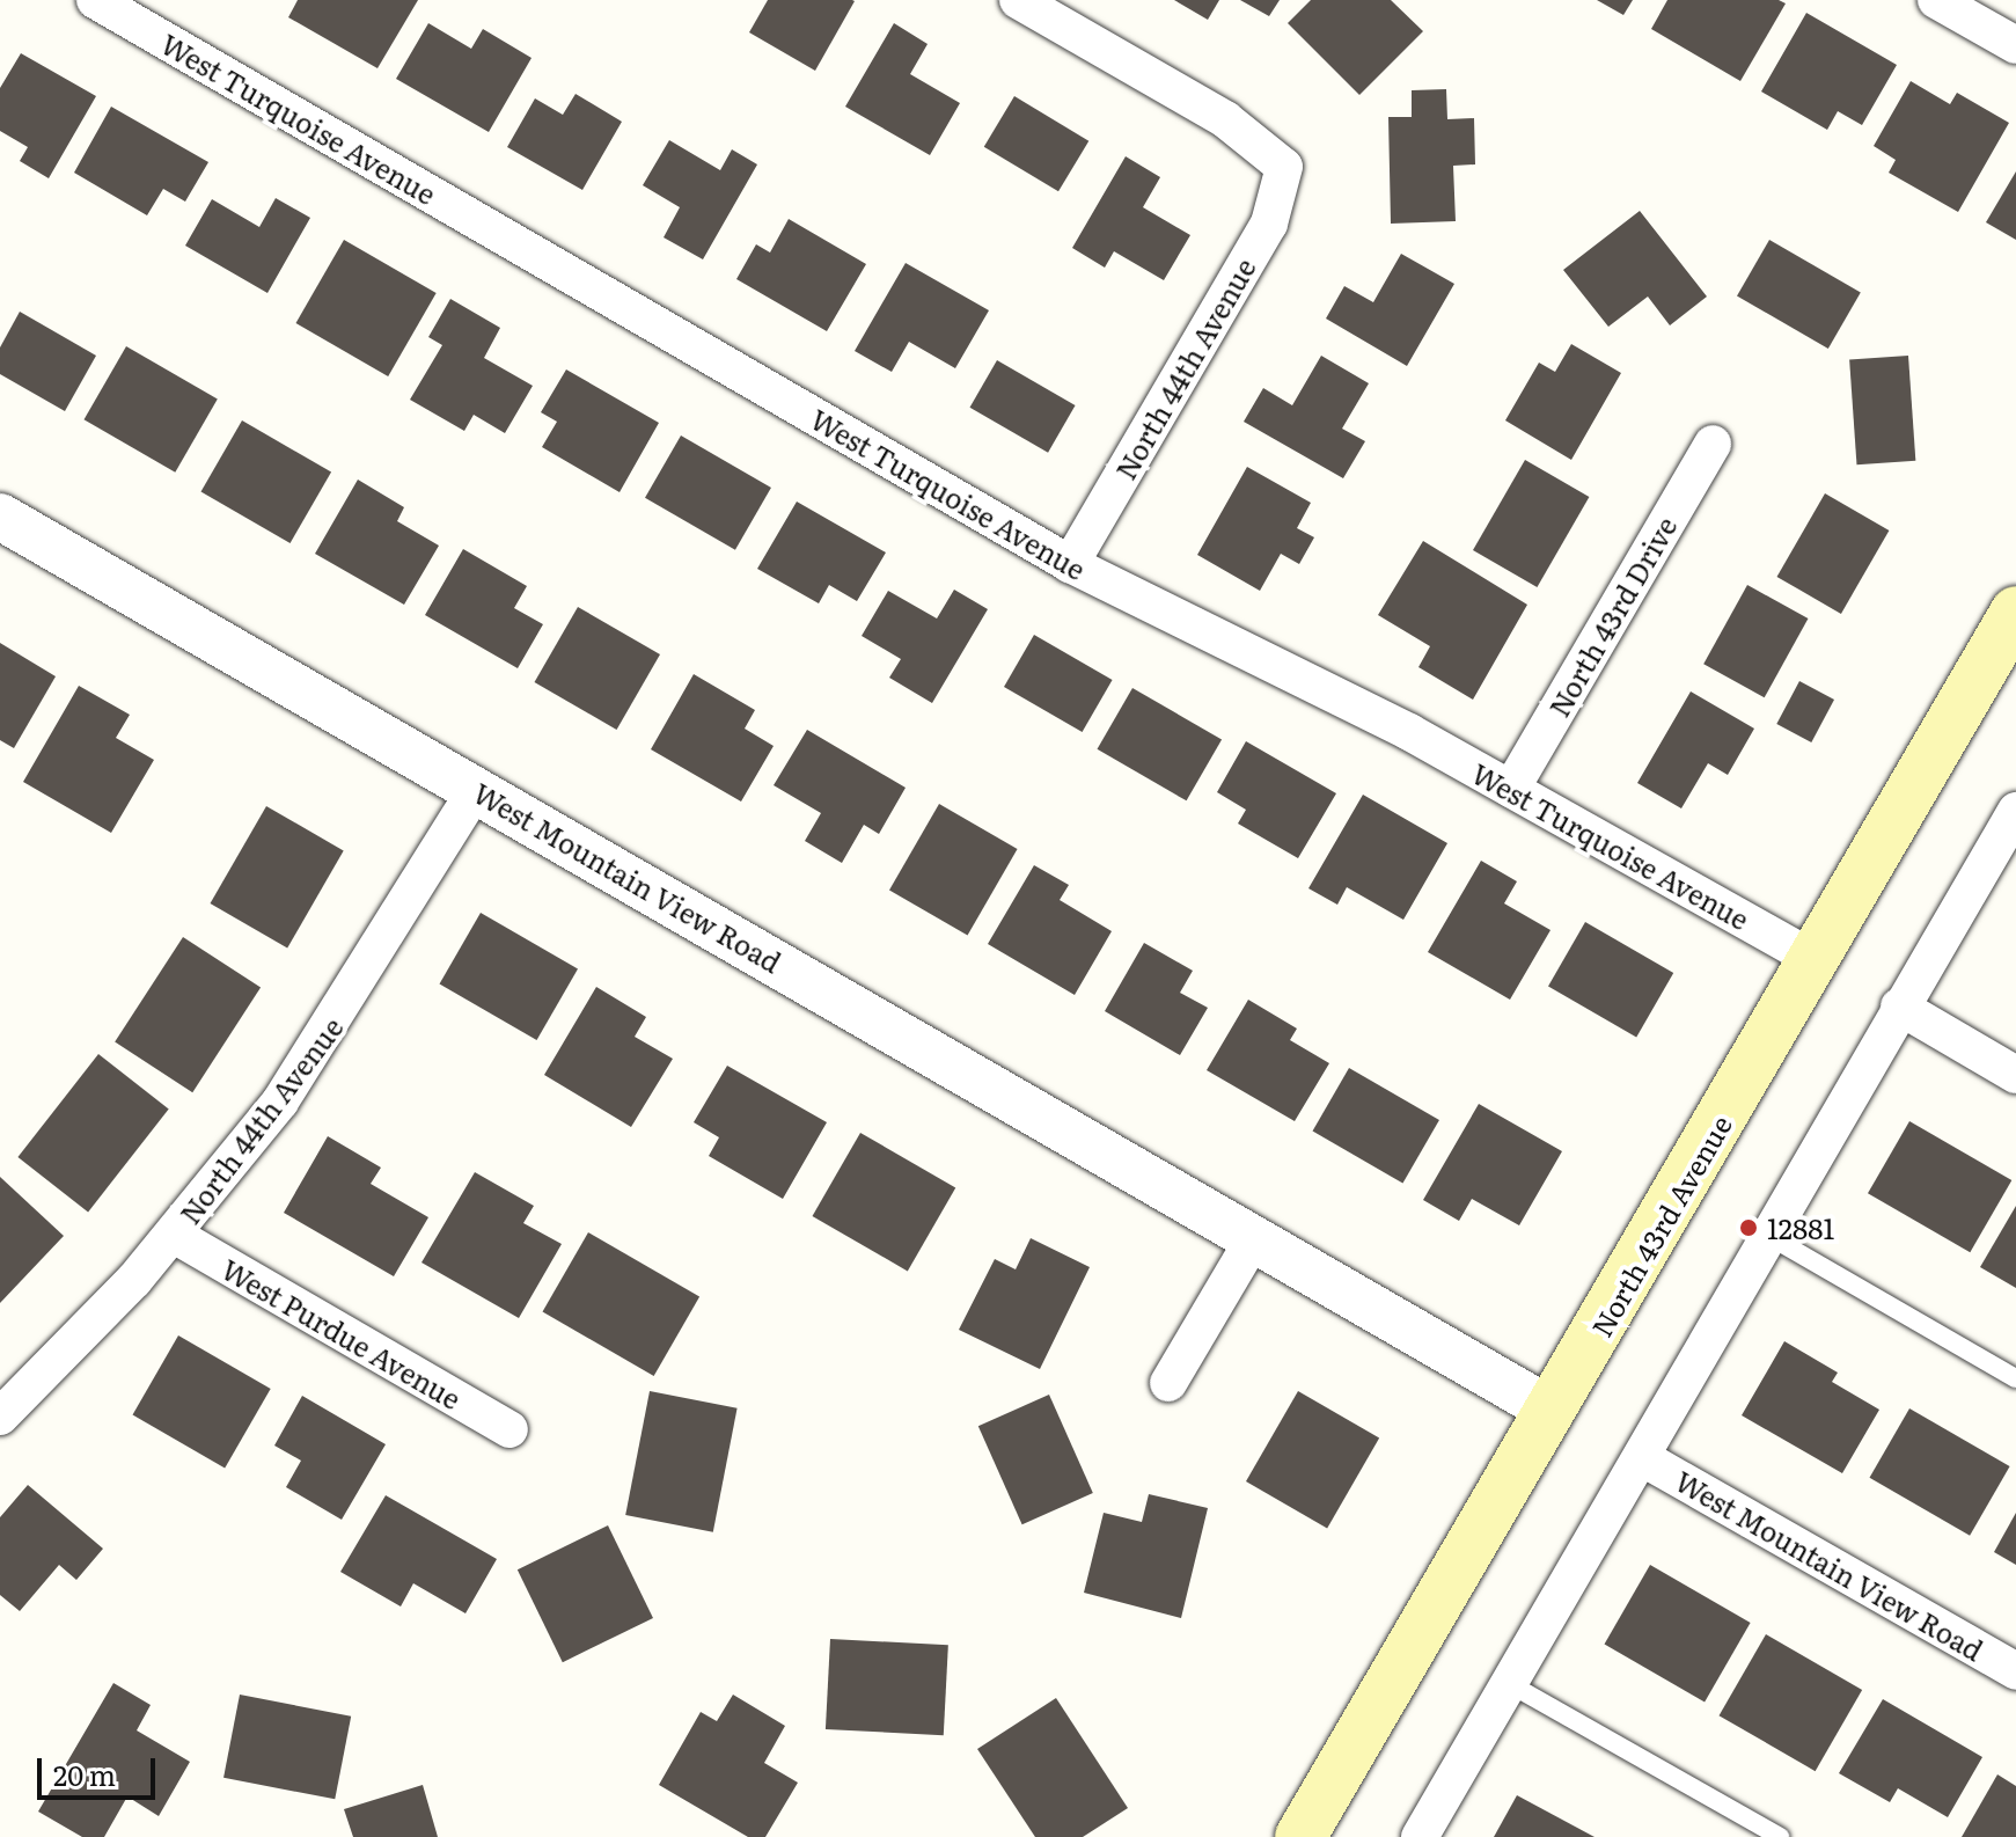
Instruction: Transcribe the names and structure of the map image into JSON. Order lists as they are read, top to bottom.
{
  "streets": {
    "main road": ["North 43rd Avenue"],
    "street": [
      "West Turquoise Avenue",
      "North 44th Avenue",
      "North 43rd Drive",
      "West Mountain View Road",
      "West Purdue Avenue"
    ]
  },
  "crossings": [
    ["West Turquoise Avenue", "North 44th Avenue"],
    ["West Turquoise Avenue", "North 43rd Drive"],
    ["West Turquoise Avenue", "North 43rd Avenue"],
    ["North 44th Avenue", "West Mountain View Road"],
    ["North 44th Avenue", "West Purdue Avenue"],
    ["West Mountain View Road", "North 43rd Avenue"]
  ],
  "places": ["12881"],
  "scale_bar": "20 m"
}
